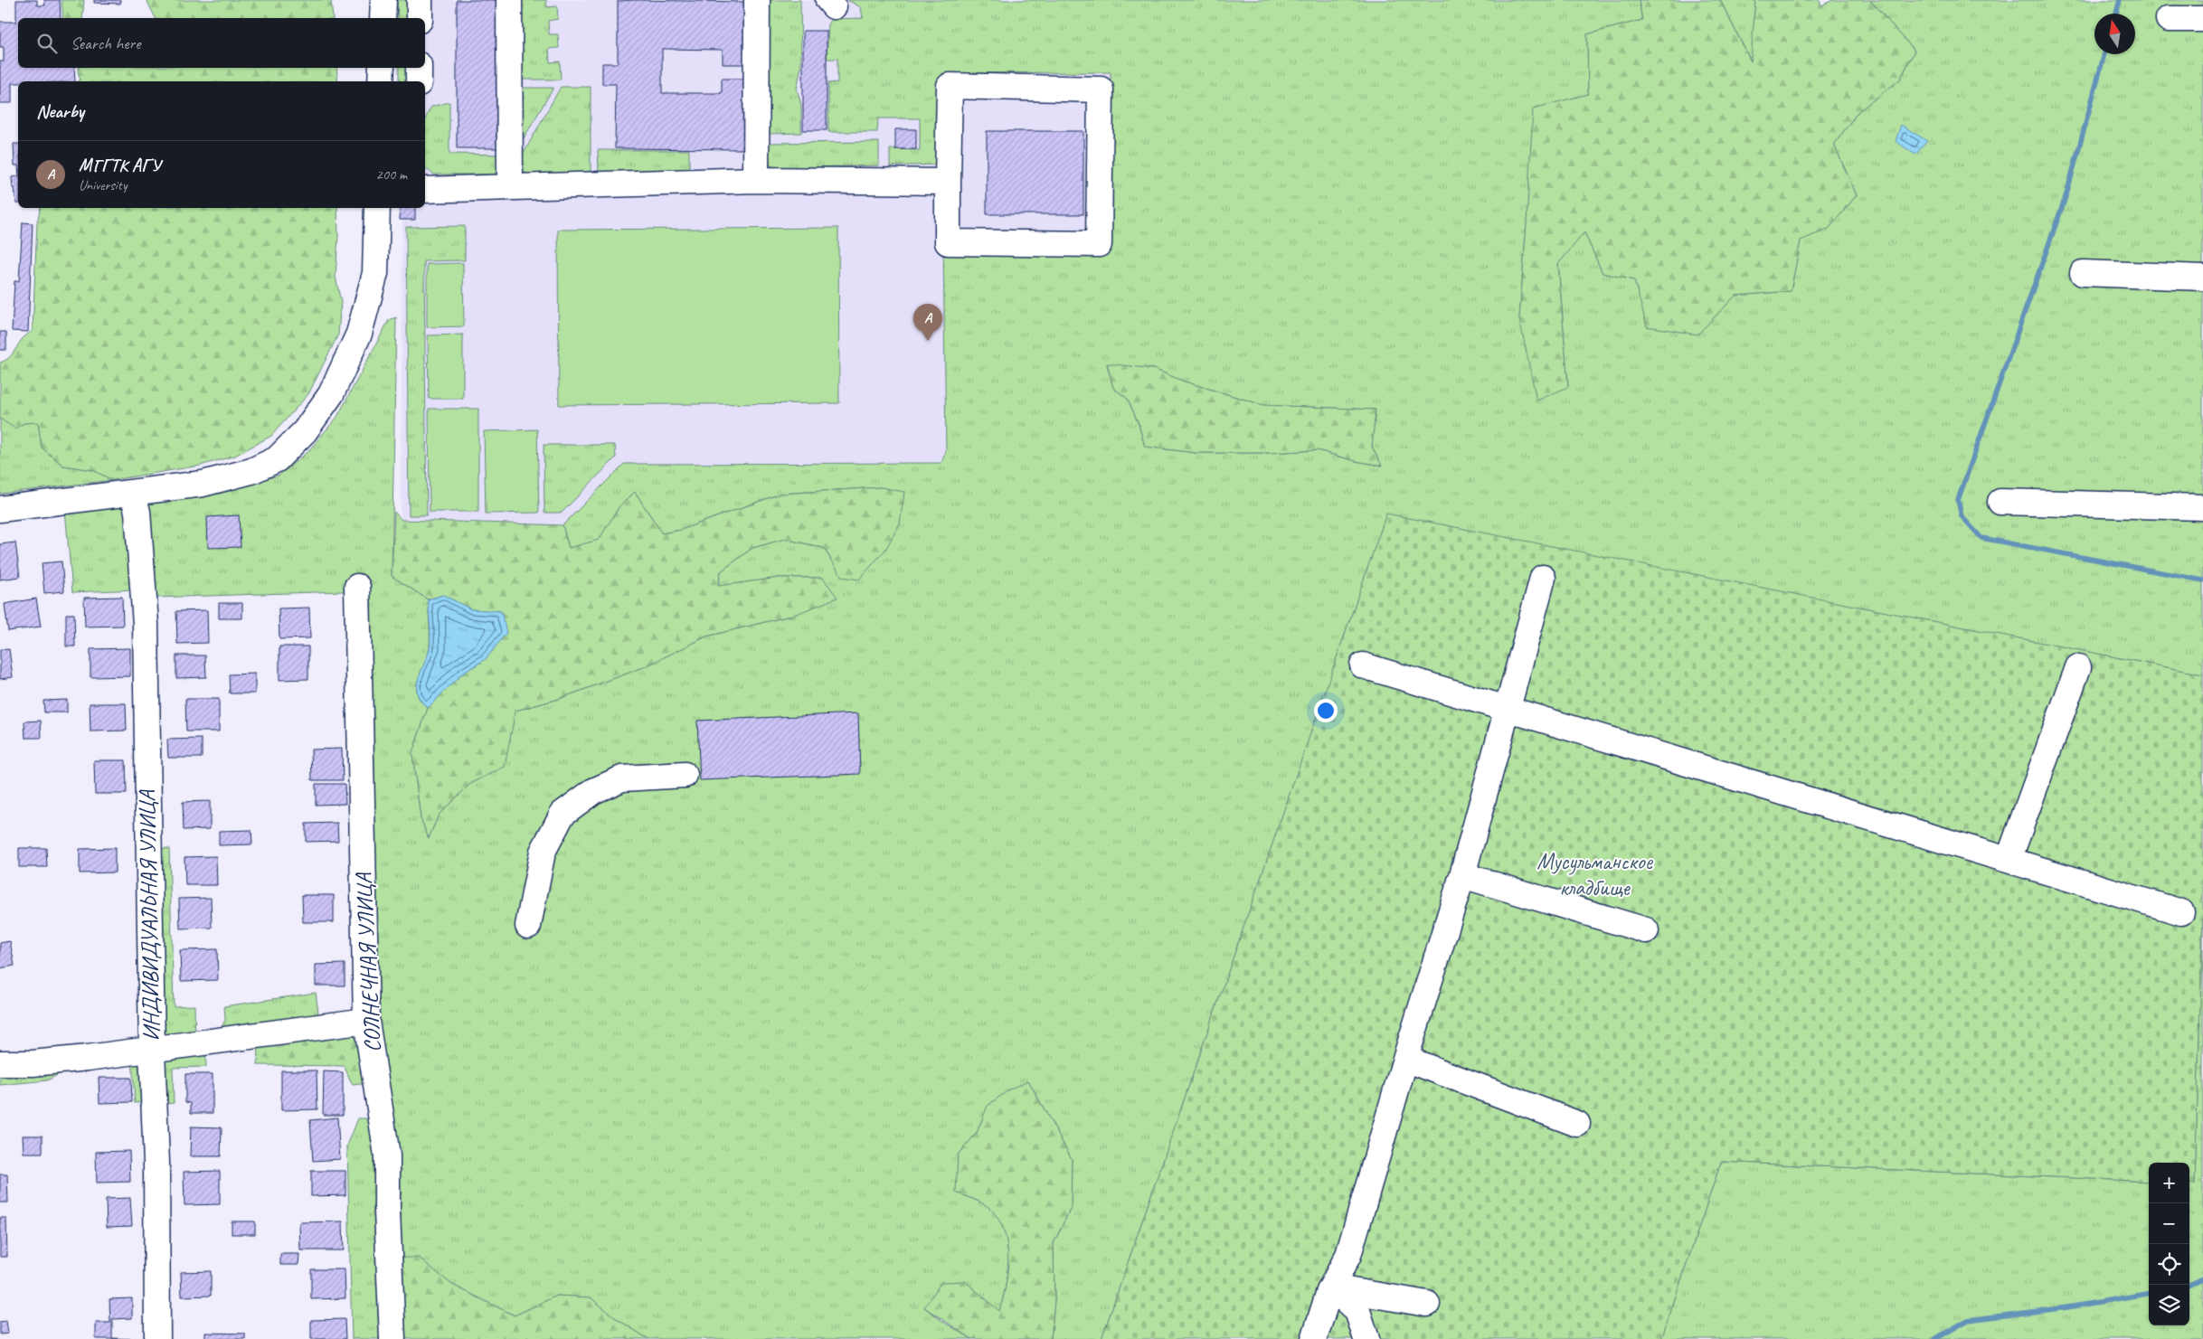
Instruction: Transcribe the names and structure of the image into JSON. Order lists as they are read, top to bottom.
{
  "streets": {
    "street": ["ИНДИВИДУАЛЬНАЯ УЛИЦА", "СОЛНЕЧНАЯ УЛИЦА"]
  },
  "parks": ["Мусульманское кладбище"],
  "north": "top",
  "page": {
    "search": "Search here",
    "heading": "Nearby",
    "list": [
      {
        "mark": "A",
        "name": "МГГТК АГУ",
        "note": "University",
        "value": "200 m"
      }
    ],
    "pins": "A",
    "map_buttons": ["+", "−"]
  }
}
